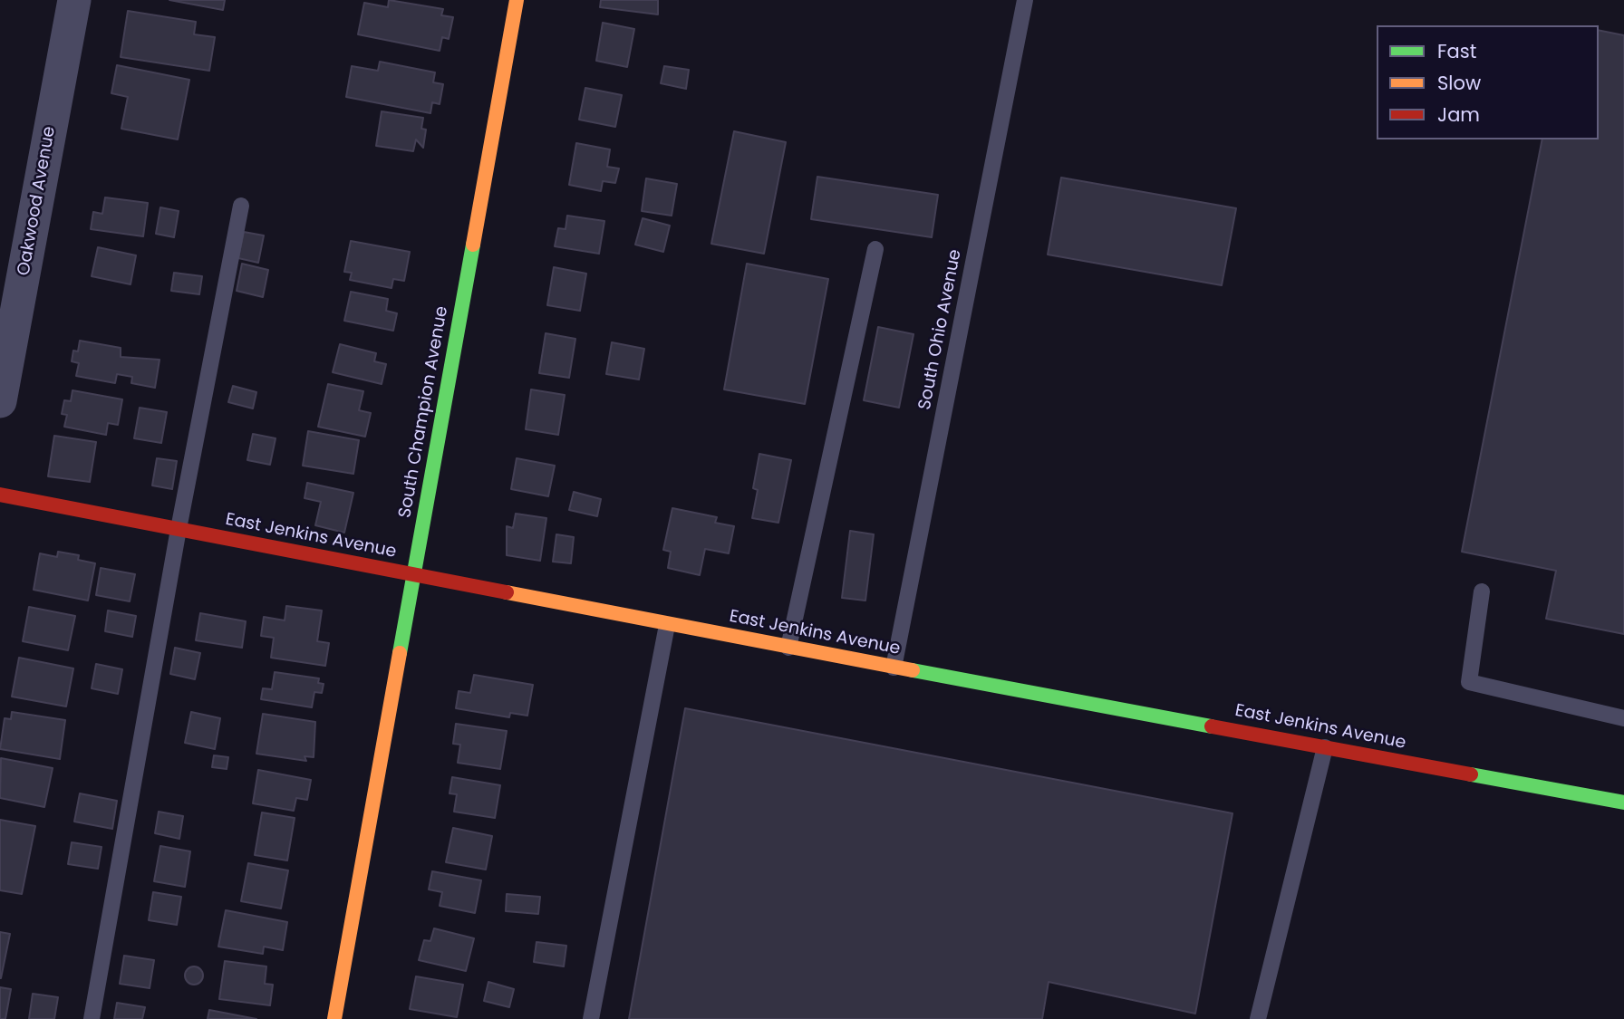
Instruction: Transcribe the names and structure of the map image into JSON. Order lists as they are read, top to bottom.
{
  "streets": {
    "street": ["Oakwood Avenue", "South Champion Avenue", "East Jenkins Avenue"],
    "lane": ["South Ohio Avenue"]
  },
  "crossings": [
    ["South Ohio Avenue", "East Jenkins Avenue"],
    ["South Champion Avenue", "East Jenkins Avenue"]
  ],
  "legend": ["Fast", "Slow", "Jam"]
}
